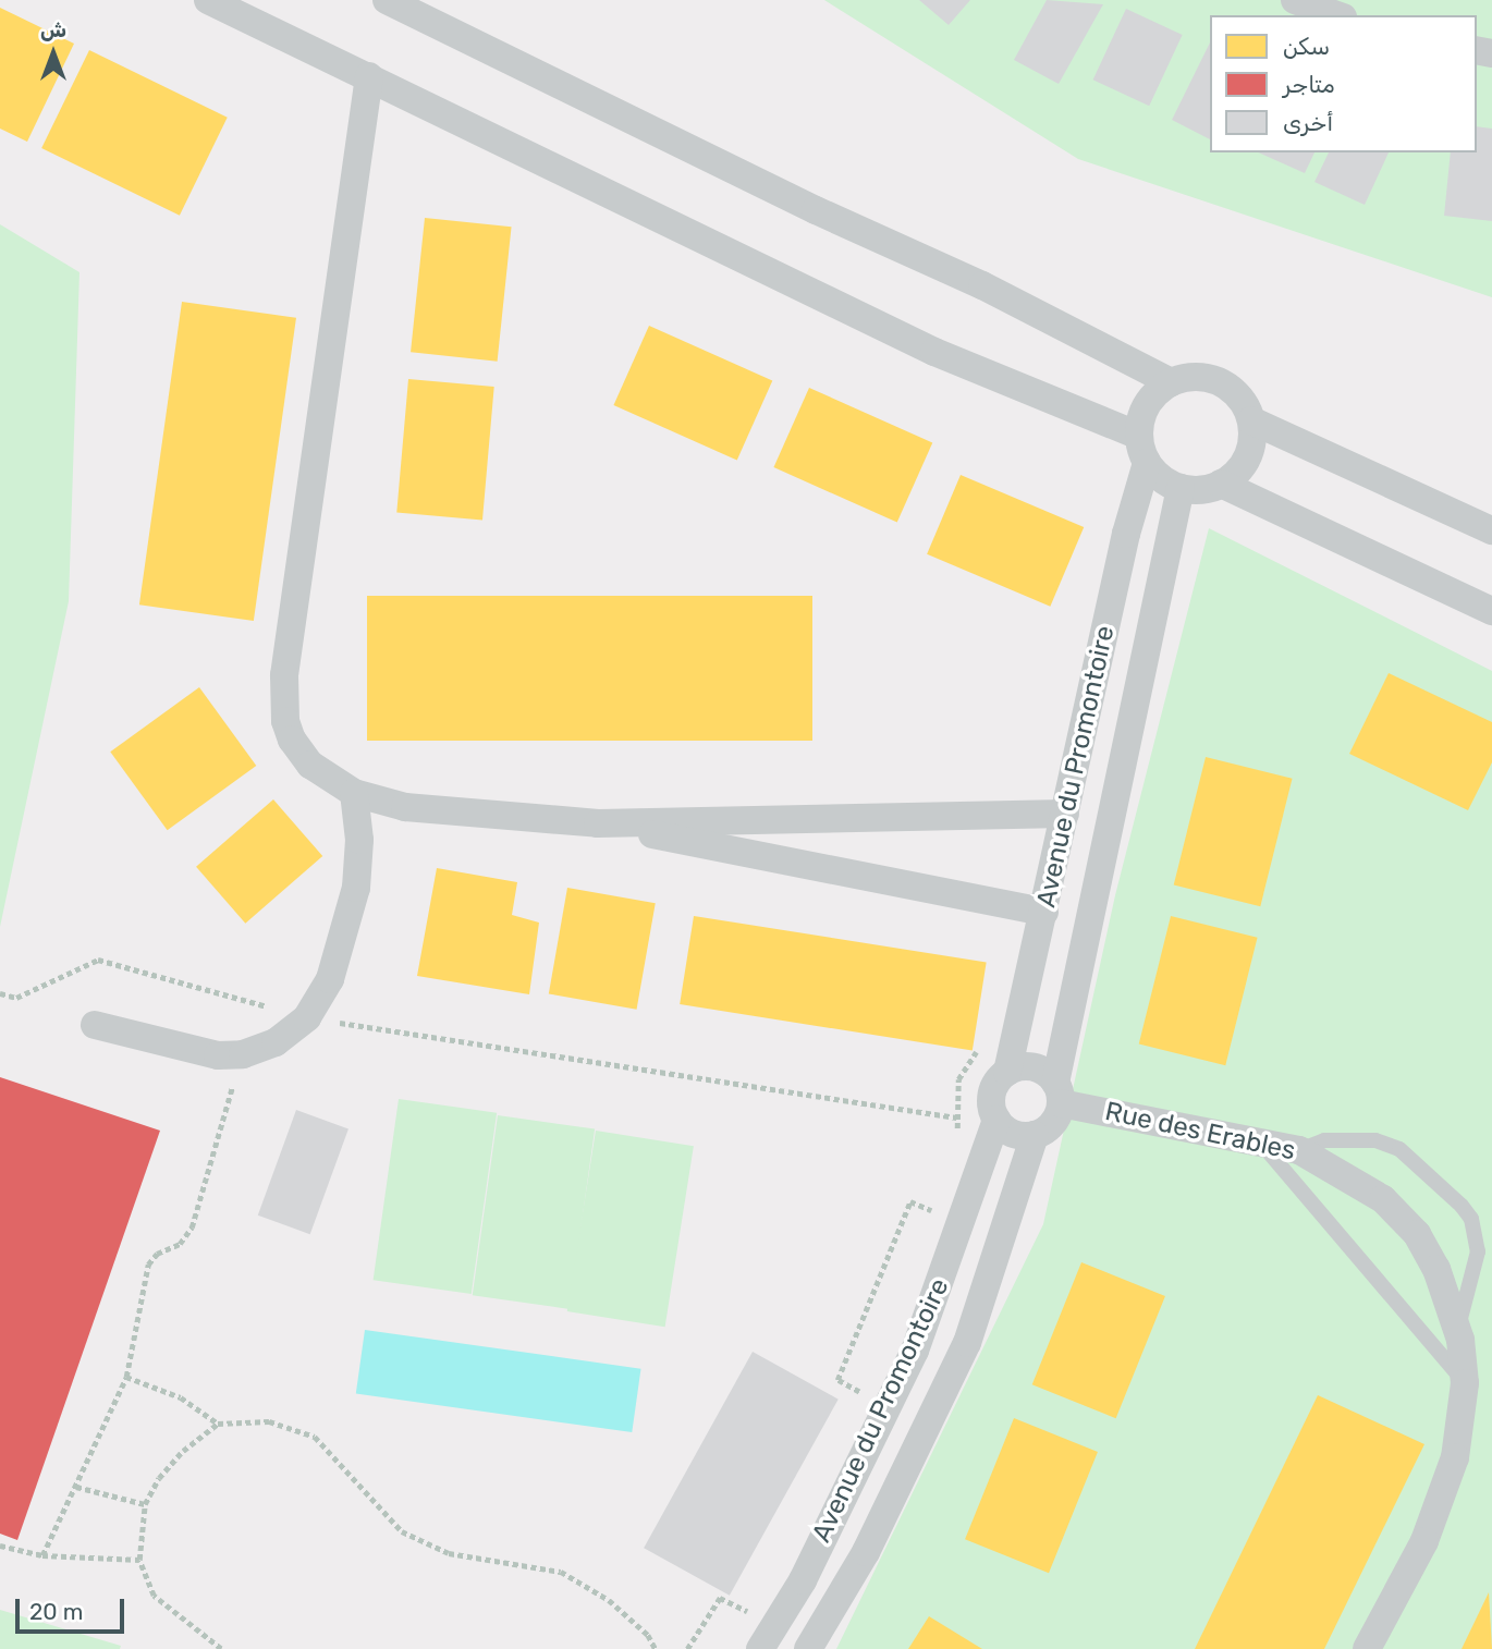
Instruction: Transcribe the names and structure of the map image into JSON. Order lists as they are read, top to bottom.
{
  "streets": {
    "street": ["Avenue du Promontoire", "Rue des Erables"]
  },
  "crossings": [
    ["Avenue du Promontoire", "Rue des Erables"]
  ],
  "legend": ["سكن", "متاجر", "أخرى"],
  "scale_bar": "20 m",
  "north": "top"
}
